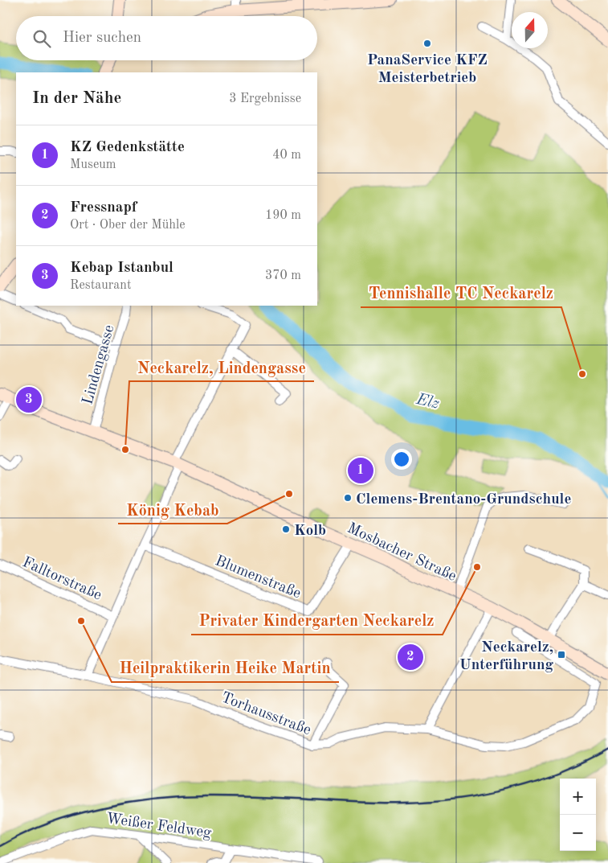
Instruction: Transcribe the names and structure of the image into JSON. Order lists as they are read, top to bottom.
{
  "streets": {
    "street": [
      "Lindengasse",
      "Mosbacher Straße",
      "Blumenstraße",
      "Falltorstraße",
      "Torhausstraße",
      "Weißer Feldweg"
    ]
  },
  "crossings": [
    ["Lindengasse", "Mosbacher Straße"],
    ["Mosbacher Straße", "Blumenstraße"]
  ],
  "water": ["Elz"],
  "places": {
    "other": [
      "PanaService KFZ Meisterbetrieb",
      "Tennishalle TC Neckarelz",
      "Neckarelz, Lindengasse",
      "König Kebab",
      "Clemens-Brentano-Grundschule",
      "Kolb",
      "Privater Kindergarten Neckarelz",
      "Heilpraktikerin Heike Martin"
    ],
    "transit": ["Neckarelz, Unterführung"]
  },
  "north": "top",
  "page": {
    "search": "Hier suchen",
    "heading": ["In der Nähe", "3 Ergebnisse"],
    "list": [
      {
        "mark": "1",
        "name": "KZ Gedenkstätte",
        "note": "Museum",
        "value": "40 m"
      },
      {
        "mark": "2",
        "name": "Fressnapf",
        "note": "Ort · Ober der Mühle",
        "value": "190 m"
      },
      {
        "mark": "3",
        "name": "Kebap Istanbul",
        "note": "Restaurant",
        "value": "370 m"
      }
    ],
    "pins": ["3", "1", "2"],
    "map_buttons": ["+", "−"]
  }
}
